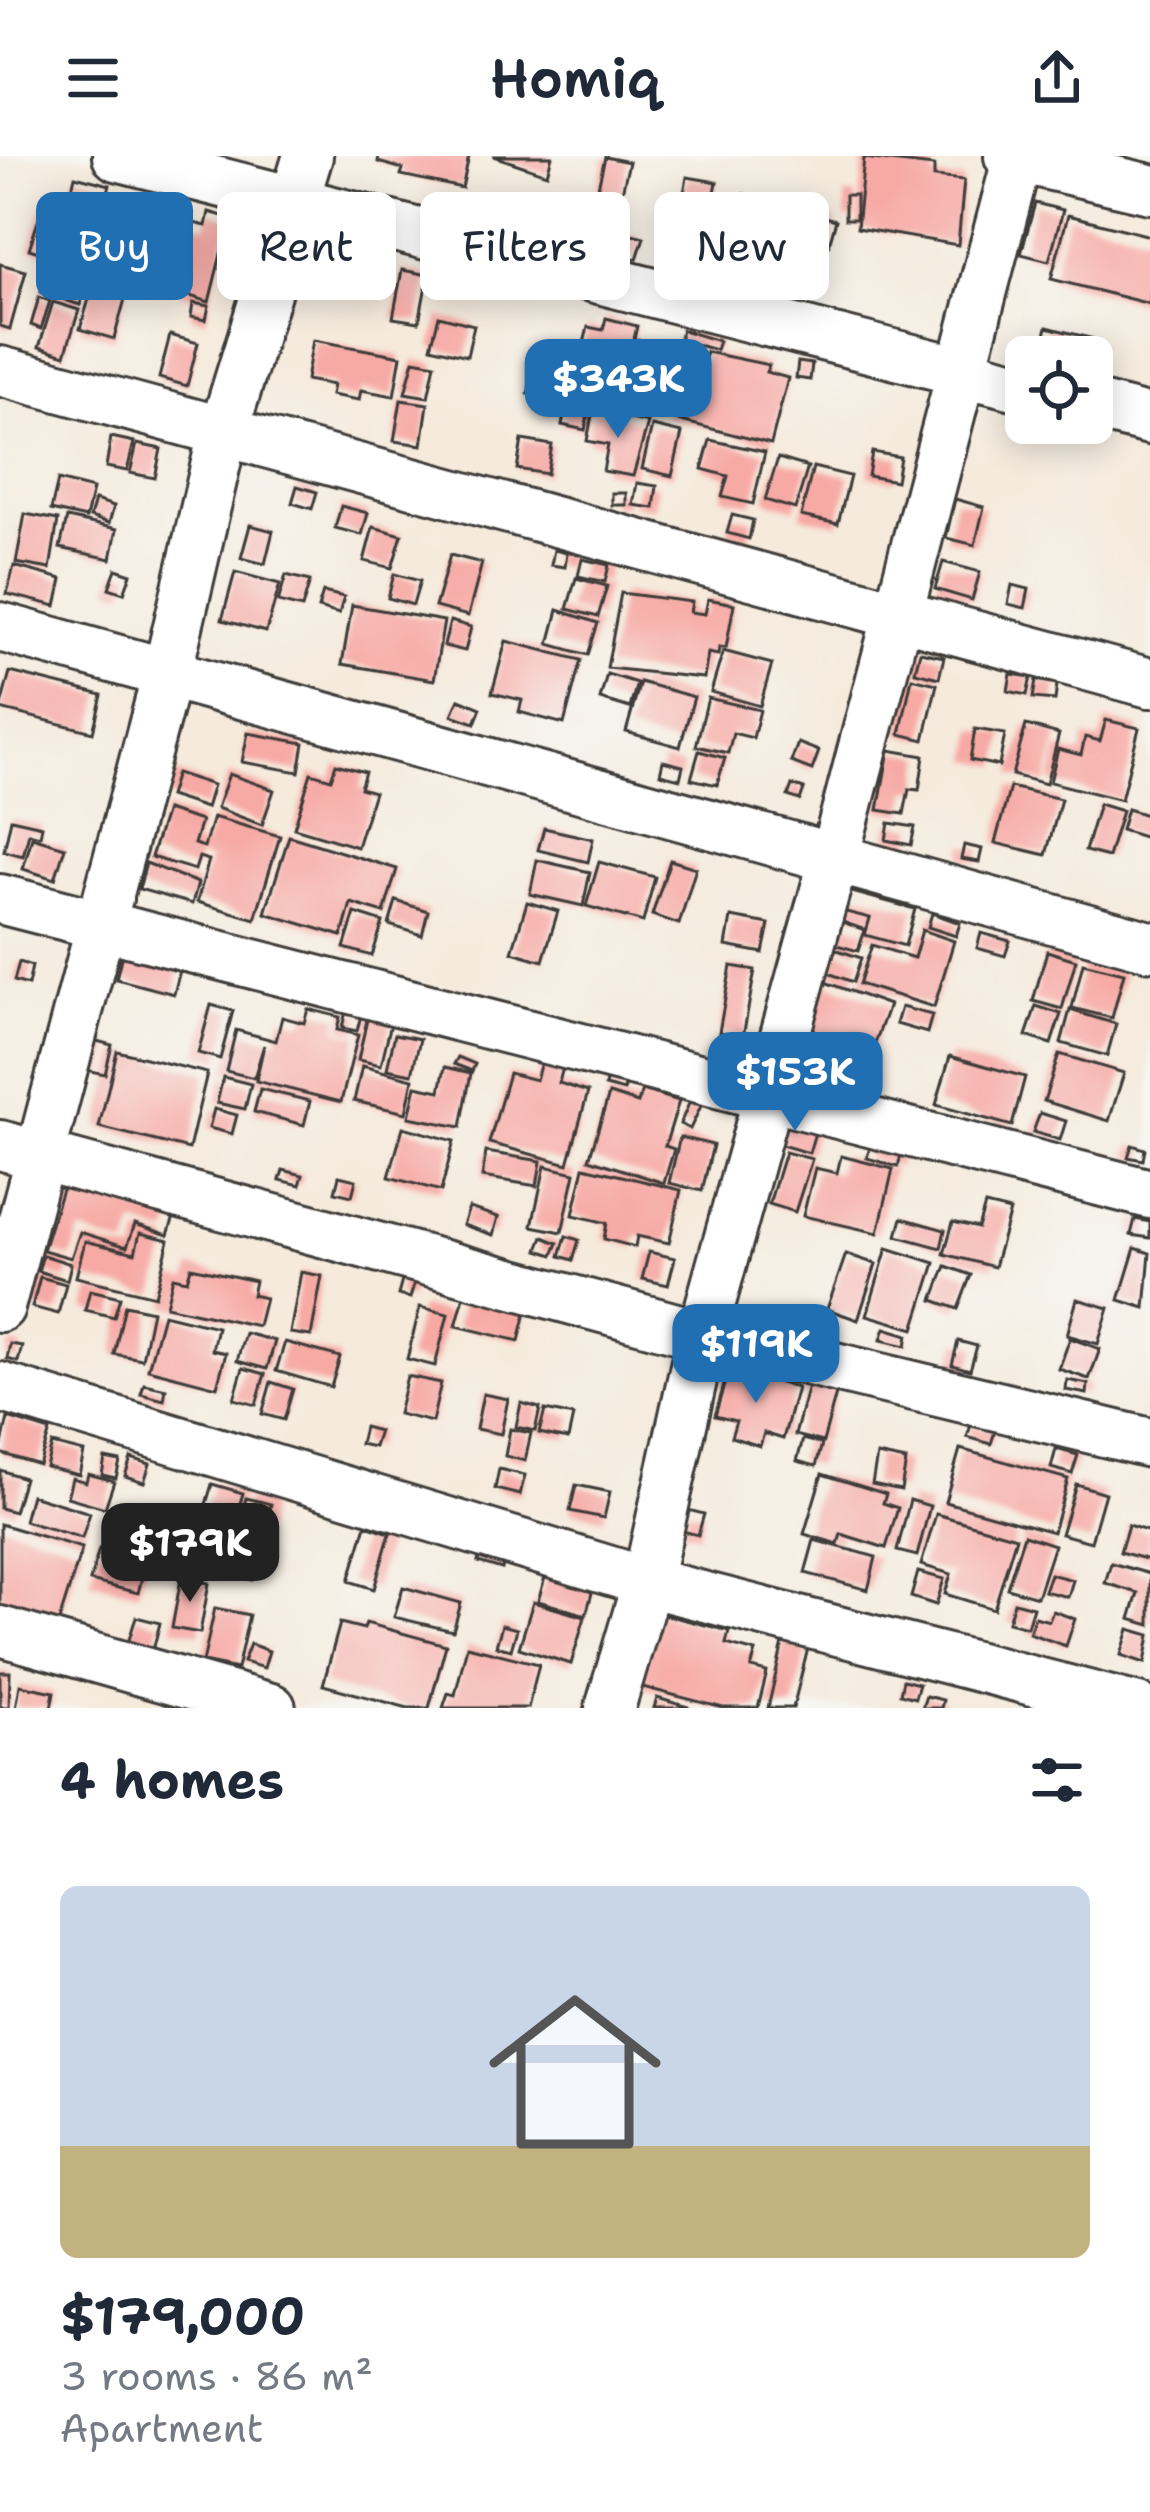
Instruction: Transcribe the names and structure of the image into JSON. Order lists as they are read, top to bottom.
{
  "page": {
    "header": "Homiq",
    "chip": [
      "Buy",
      "Rent",
      "Filters",
      "New"
    ],
    "price": [
      "$343K",
      "$153K",
      "$119K",
      "$179K"
    ],
    "heading": "4 homes",
    "list": [
      {
        "name": "$179,000",
        "note": "3 rooms · 86 m² · Apartment"
      }
    ]
  }
}
